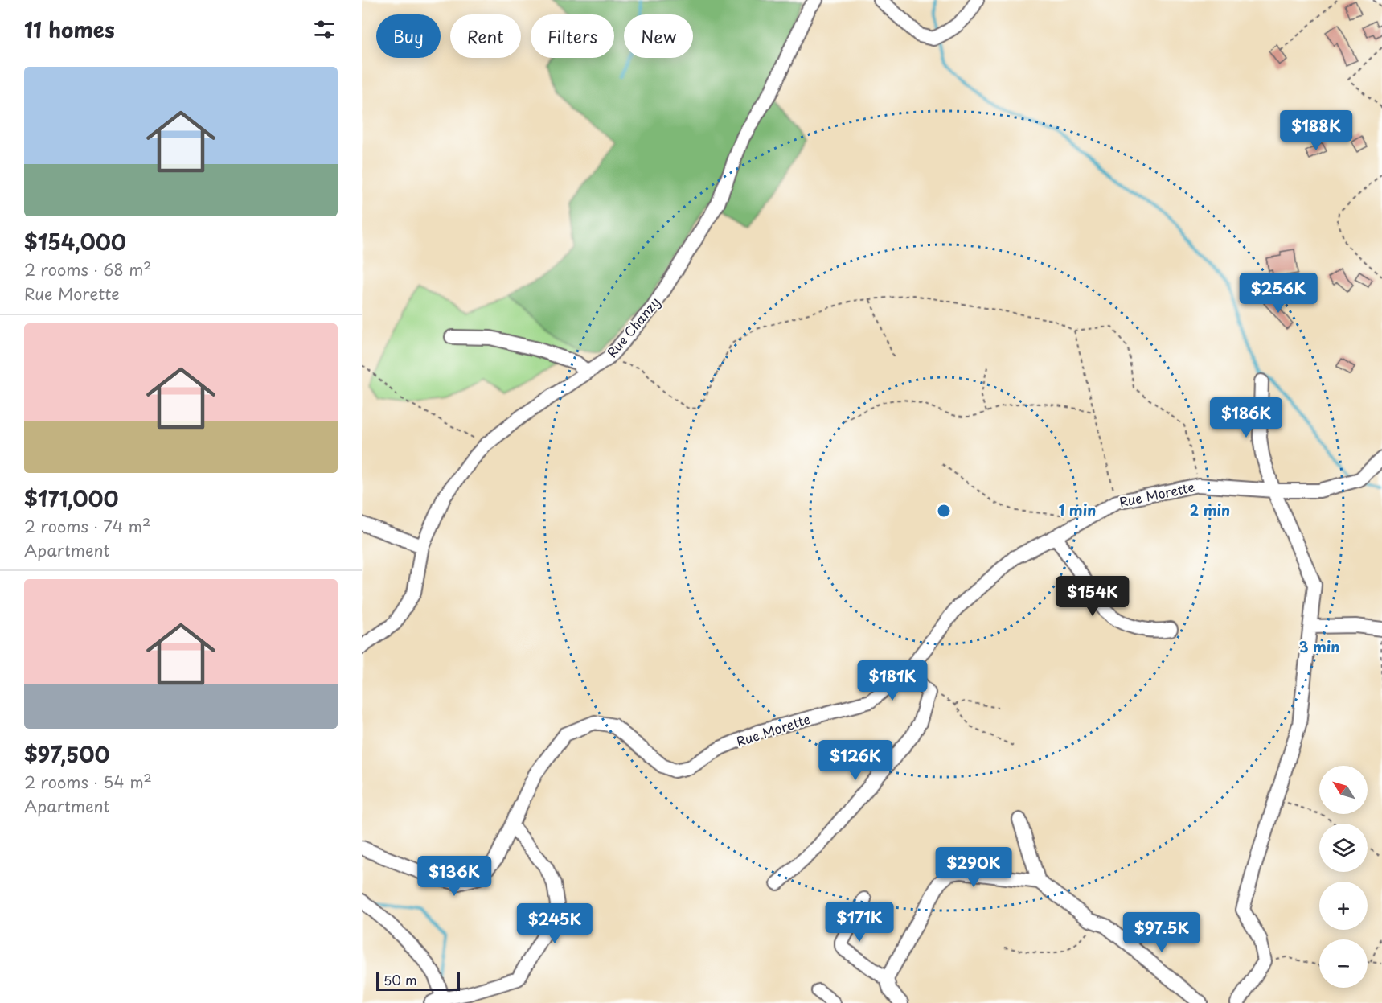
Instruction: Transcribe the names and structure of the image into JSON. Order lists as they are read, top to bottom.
{
  "streets": {
    "street": ["Rue Chanzy", "Rue Morette"]
  },
  "scale_bar": "50 m",
  "north": "top left",
  "page": {
    "heading": "11 homes",
    "chip": [
      "Buy",
      "Rent",
      "Filters",
      "New"
    ],
    "list": [
      {
        "name": "$154,000",
        "note": "2 rooms · 68 m² · Rue Morette"
      },
      {
        "name": "$171,000",
        "note": "2 rooms · 74 m² · Apartment"
      },
      {
        "name": "$97,500",
        "note": "2 rooms · 54 m² · Apartment"
      }
    ],
    "price": [
      "$188K",
      "$256K",
      "$186K",
      "$154K",
      "$181K",
      "$126K",
      "$290K",
      "$136K",
      "$171K",
      "$245K",
      "$97.5K"
    ],
    "map_buttons": ["+", "−"],
    "scale": "50 m"
  },
  "rings": ["1 min", "2 min", "3 min"]
}
